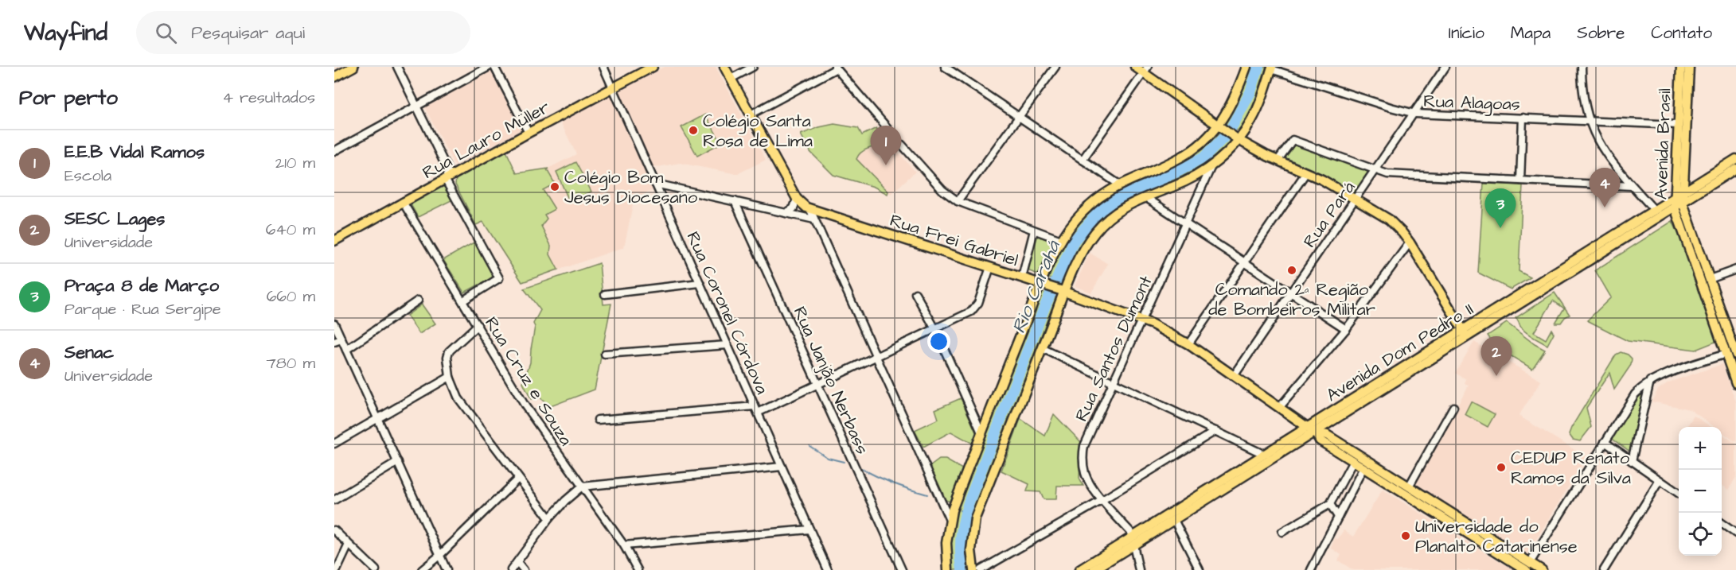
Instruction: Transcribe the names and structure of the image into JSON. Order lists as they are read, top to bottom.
{
  "streets": {
    "main road": [
      "Rua Lauro Müller",
      "Avenida Brasil",
      "Rua Frei Gabriel",
      "Avenida Dom Pedro II"
    ],
    "street": [
      "Rua Alagoas",
      "Rua Pará",
      "Rua Coronel Córdova",
      "Rua Santos Dumont",
      "Rua Janjão Nerbass",
      "Rua Cruz e Souza"
    ]
  },
  "crossings": [
    ["Rua Alagoas", "Avenida Brasil"],
    ["Rua Alagoas", "Rua Pará"],
    ["Rua Lauro Müller", "Rua Coronel Córdova"],
    ["Rua Lauro Müller", "Rua Cruz e Souza"],
    ["Avenida Brasil", "Avenida Dom Pedro II"],
    ["Rua Pará", "Rua Frei Gabriel"],
    ["Rua Frei Gabriel", "Rua Santos Dumont"],
    ["Rua Frei Gabriel", "Avenida Dom Pedro II"],
    ["Rua Santos Dumont", "Avenida Dom Pedro II"]
  ],
  "water": ["Rio Carahá"],
  "places": [
    "Colégio Santa Rosa de Lima",
    "Colégio Bom Jesus Diocesano",
    "Comando 2ª Região de Bombeiros Militar",
    "CEDUP Renato Ramos da Silva",
    "Universidade do Planalto Catarinense"
  ],
  "page": {
    "header": "Wayfind",
    "search": "Pesquisar aqui",
    "nav": [
      "Início",
      "Mapa",
      "Sobre",
      "Contato"
    ],
    "heading": ["Por perto", "4 resultados"],
    "pins": [
      "1",
      "4",
      "3",
      "2"
    ],
    "list": [
      {
        "mark": "1",
        "name": "E.E.B Vidal Ramos",
        "note": "Escola",
        "value": "210 m"
      },
      {
        "mark": "2",
        "name": "SESC Lages",
        "note": "Universidade",
        "value": "640 m"
      },
      {
        "mark": "3",
        "name": "Praça 8 de Março",
        "note": "Parque · Rua Sergipe",
        "value": "660 m"
      },
      {
        "mark": "4",
        "name": "Senac",
        "note": "Universidade",
        "value": "780 m"
      }
    ],
    "map_buttons": ["+", "−"]
  }
}
